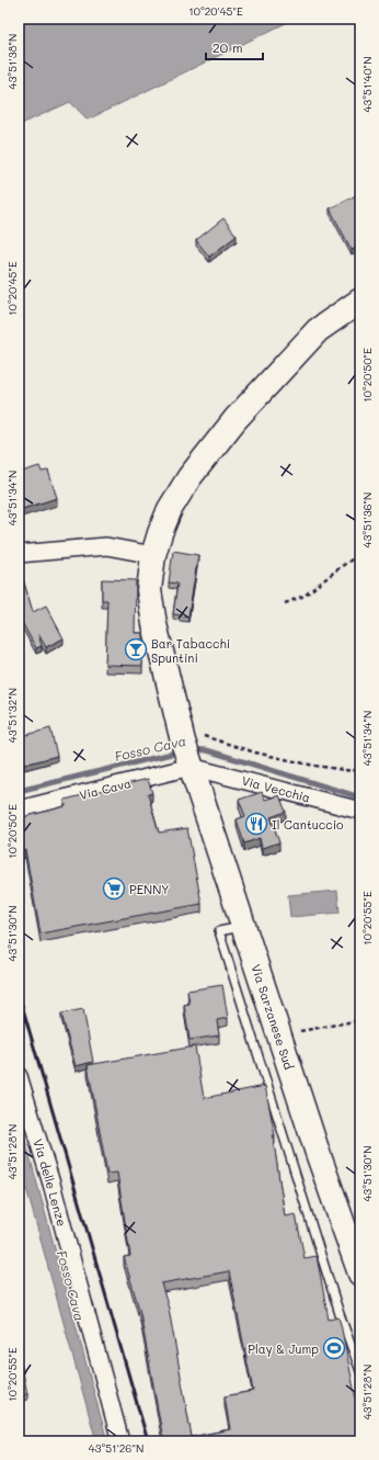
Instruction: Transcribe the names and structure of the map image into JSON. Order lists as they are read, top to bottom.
{
  "streets": {
    "main road": ["Via Sarzanese Sud"],
    "street": ["Via Cava", "Via Vecchia", "Via delle Lenze"]
  },
  "crossings": [
    ["Via Cava", "Via Vecchia"],
    ["Via Cava", "Via Sarzanese Sud"],
    ["Via Vecchia", "Via Sarzanese Sud"]
  ],
  "water": ["Fosso Cava"],
  "places": {
    "bar": ["Bar Tabacchi Spuntini"],
    "restaurant": ["Il Cantuccio"],
    "supermarket": ["PENNY"],
    "sports": ["Play & Jump"]
  },
  "scale_bar": "20 m",
  "coordinates": [
    "10°20'45\"E",
    "43°51'38\"N",
    "43°51'40\"N",
    "10°20'50\"E",
    "43°51'34\"N",
    "43°51'36\"N",
    "43°51'32\"N",
    "10°20'55\"E",
    "43°51'30\"N",
    "43°51'28\"N",
    "43°51'26\"N"
  ]
}
